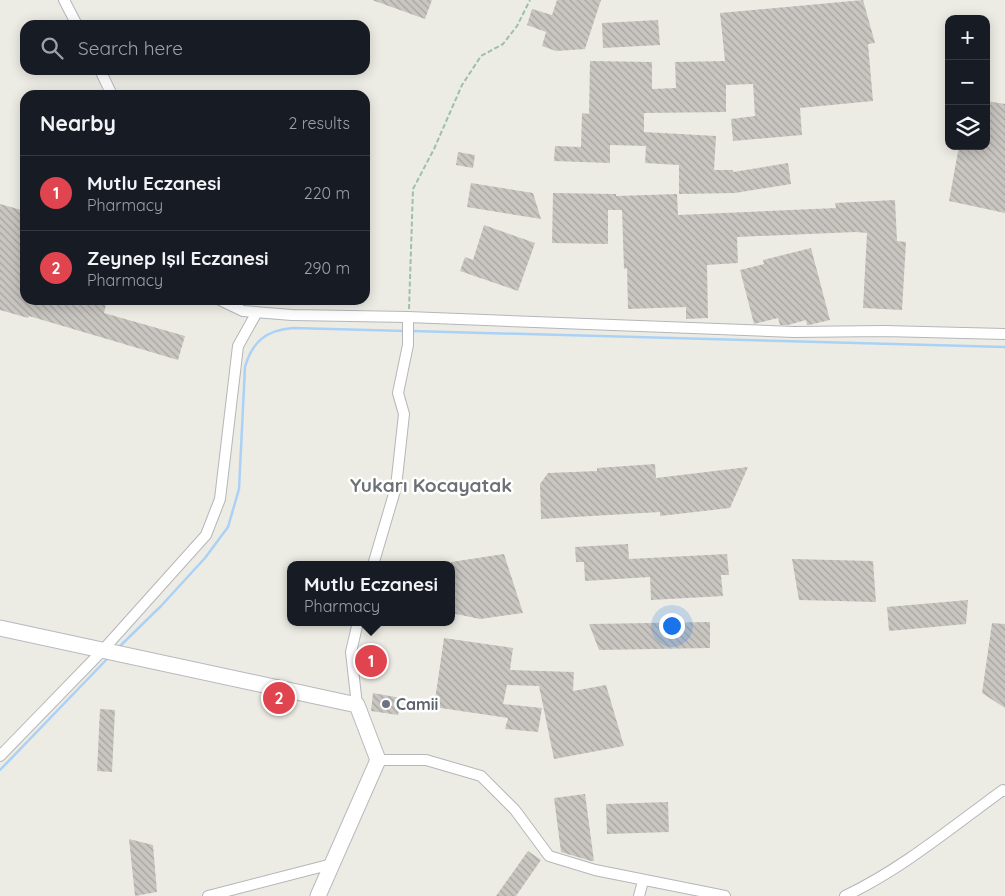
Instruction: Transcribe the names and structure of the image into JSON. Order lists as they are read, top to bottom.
{
  "districts": ["Yukarı Kocayatak"],
  "places": ["Camii"],
  "page": {
    "map_buttons": ["+", "−"],
    "search": "Search here",
    "heading": ["Nearby", "2 results"],
    "list": [
      {
        "mark": "1",
        "name": "Mutlu Eczanesi",
        "note": "Pharmacy",
        "value": "220 m"
      },
      {
        "mark": "2",
        "name": "Zeynep Işıl Eczanesi",
        "note": "Pharmacy",
        "value": "290 m"
      }
    ],
    "popup": ["Mutlu Eczanesi", "Pharmacy"],
    "pins": ["1", "2"]
  }
}
